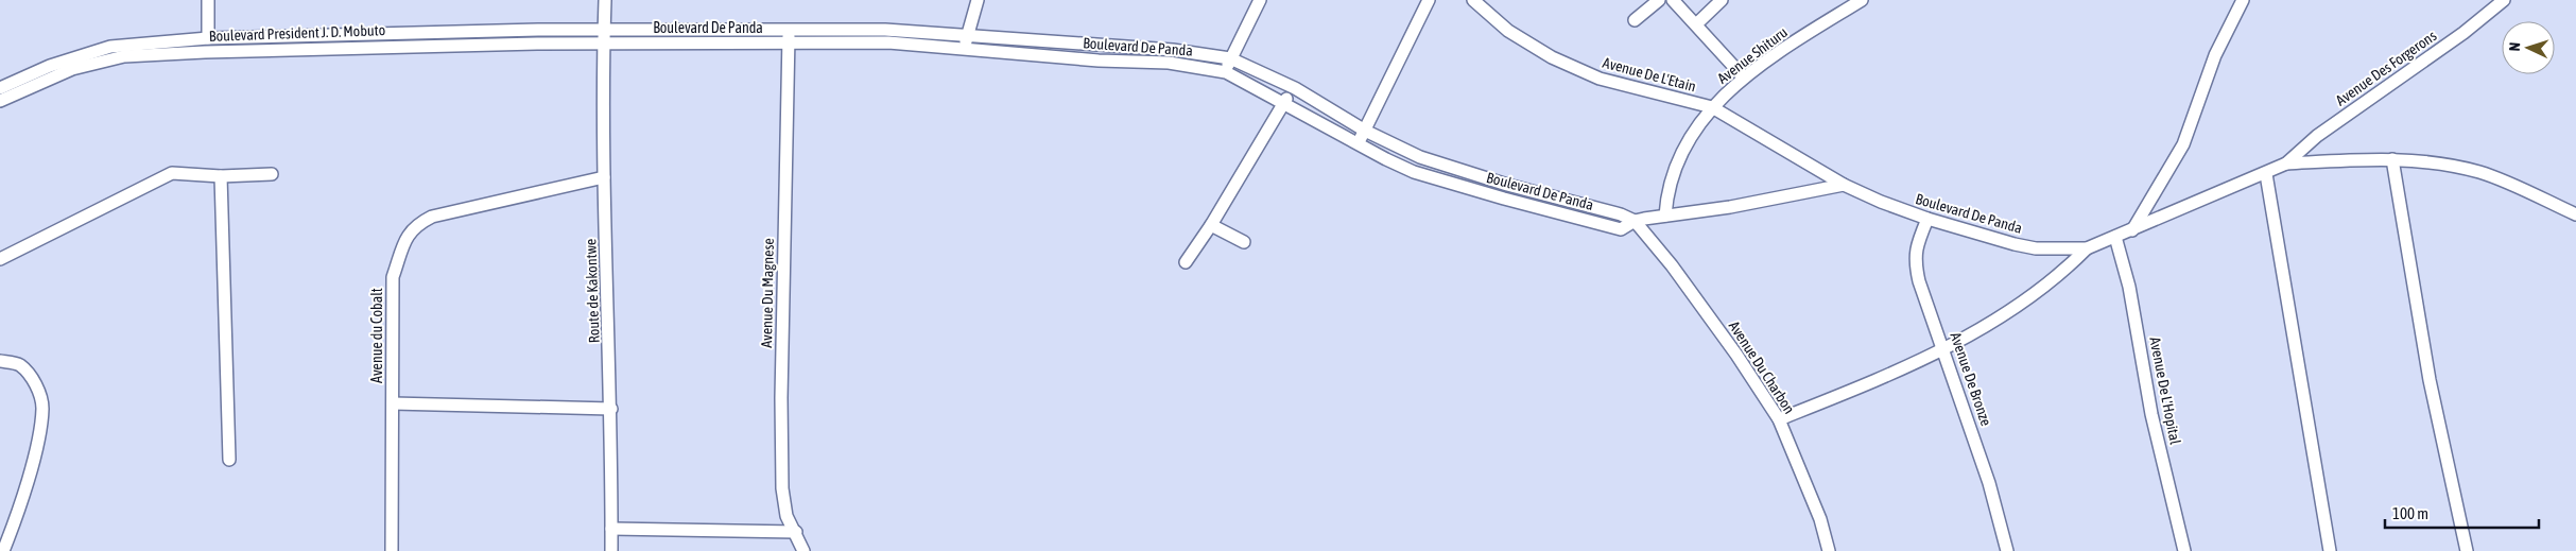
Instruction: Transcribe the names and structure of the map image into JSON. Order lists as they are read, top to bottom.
{
  "streets": {
    "street": [
      "Boulevard De Panda",
      "Boulevard President J. D. Mobuto",
      "Avenue Shituru",
      "Avenue Des Forgerons",
      "Avenue De L'Etain",
      "Route de Kakontwe",
      "Avenue Du Magnese",
      "Avenue du Cobalt",
      "Avenue Du Charbon",
      "Avenue De Bronze",
      "Avenue De L'Hopital"
    ]
  },
  "crossings": [
    ["Boulevard De Panda", "Boulevard President J. D. Mobuto"],
    ["Boulevard De Panda", "Avenue Shituru"],
    ["Boulevard De Panda", "Avenue Des Forgerons"],
    ["Boulevard De Panda", "Avenue De L'Etain"],
    ["Boulevard De Panda", "Route de Kakontwe"],
    ["Boulevard De Panda", "Avenue Du Magnese"],
    ["Boulevard De Panda", "Avenue Du Charbon"],
    ["Boulevard De Panda", "Avenue De Bronze"],
    ["Boulevard De Panda", "Avenue De L'Hopital"],
    ["Boulevard President J. D. Mobuto", "Route de Kakontwe"],
    ["Avenue Shituru", "Avenue De L'Etain"],
    ["Route de Kakontwe", "Avenue du Cobalt"]
  ],
  "scale_bar": "100 m",
  "north": "left"
}
